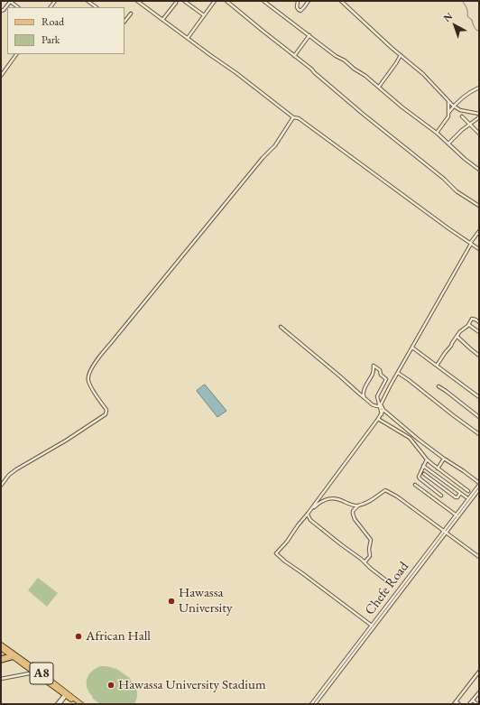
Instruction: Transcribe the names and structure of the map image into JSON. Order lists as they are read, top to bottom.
{
  "streets": {
    "highway": ["A8"],
    "street": ["Chefe Road"]
  },
  "places": ["Hawassa University", "African Hall", "Hawassa University Stadium"],
  "legend": ["Road", "Park"],
  "north": "top left"
}
